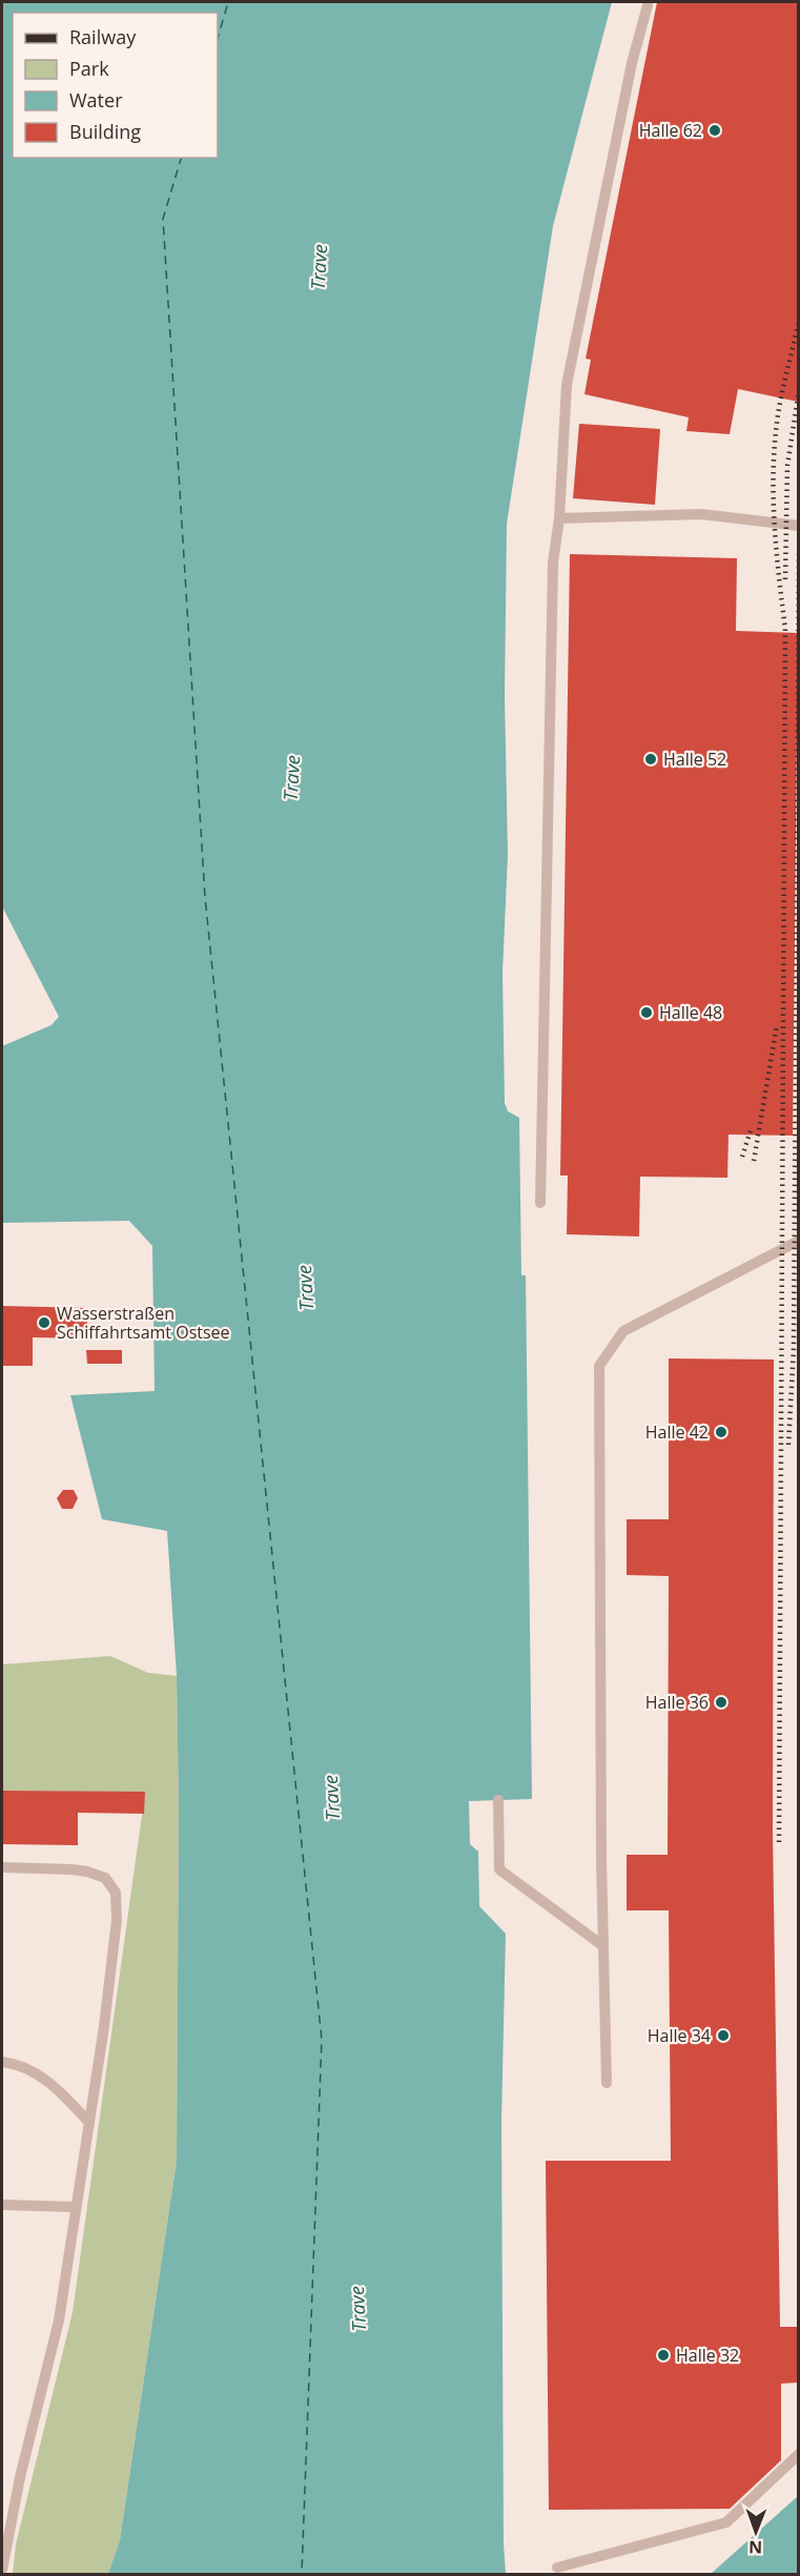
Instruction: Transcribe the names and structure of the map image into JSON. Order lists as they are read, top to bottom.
{
  "water": ["Trave"],
  "places": [
    "Halle 62",
    "Halle 52",
    "Halle 48",
    "Wasserstraßen Schiffahrtsamt Ostsee",
    "Halle 42",
    "Halle 36",
    "Halle 34",
    "Halle 32"
  ],
  "legend": [
    "Railway",
    "Park",
    "Water",
    "Building"
  ],
  "north": "bottom"
}
